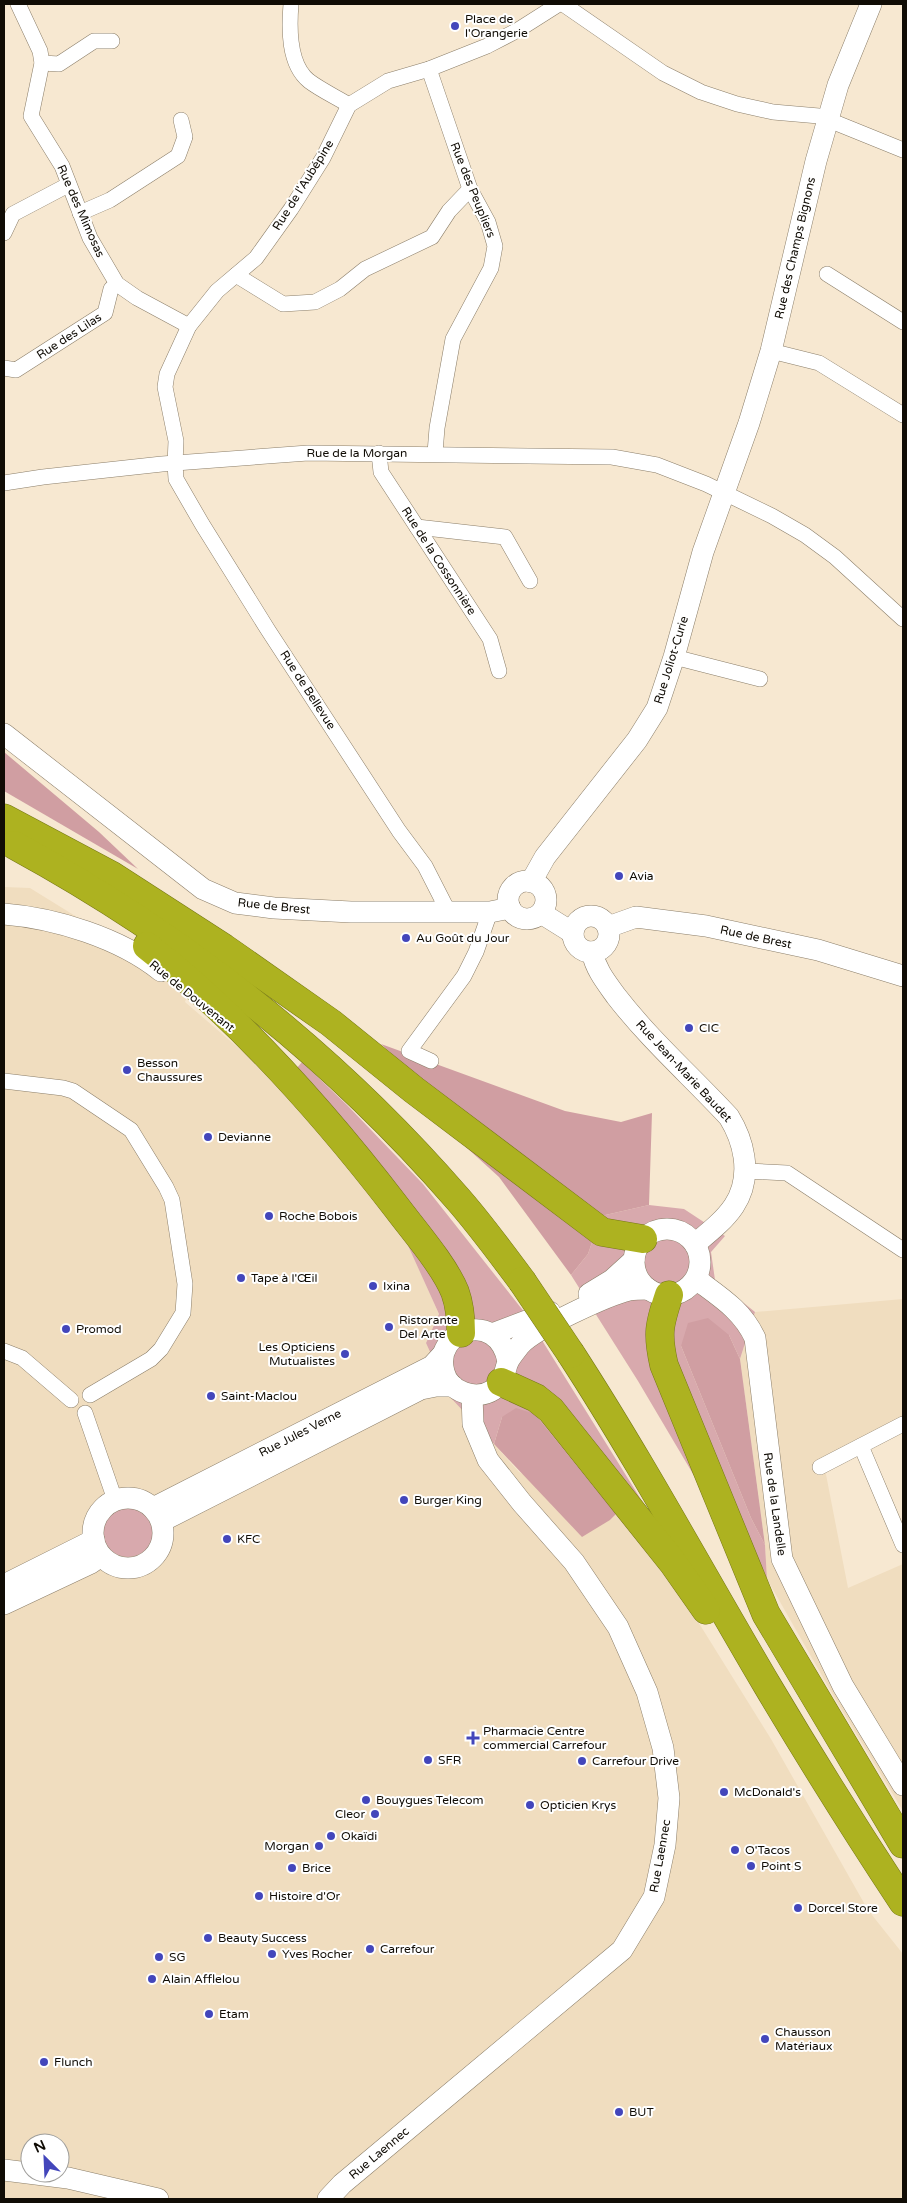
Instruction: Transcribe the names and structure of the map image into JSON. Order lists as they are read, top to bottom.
{
  "streets": {
    "street": [
      "Rue de l'Aubépine",
      "Rue des Peupliers",
      "Rue des Mimosas",
      "Rue des Champs Bignons",
      "Rue des Lilas",
      "Rue de la Morgan",
      "Rue de la Cossonnière",
      "Rue Joliot-Curie",
      "Rue de Bellevue",
      "Rue de Brest",
      "Rue de Douvenant",
      "Rue Jean-Marie Baudet",
      "Rue Jules Verne",
      "Rue de la Landelle",
      "Rue Laennec"
    ]
  },
  "crossings": [
    ["Rue de l'Aubépine", "Rue des Mimosas"],
    ["Rue de l'Aubépine", "Rue de la Morgan"],
    ["Rue de l'Aubépine", "Rue de Bellevue"],
    ["Rue des Peupliers", "Rue de la Morgan"],
    ["Rue des Mimosas", "Rue des Lilas"],
    ["Rue des Champs Bignons", "Rue de la Morgan"],
    ["Rue des Champs Bignons", "Rue Joliot-Curie"],
    ["Rue de la Morgan", "Rue de la Cossonnière"],
    ["Rue de la Morgan", "Rue Joliot-Curie"],
    ["Rue de la Morgan", "Rue de Bellevue"],
    ["Rue Joliot-Curie", "Rue de Brest"],
    ["Rue de Bellevue", "Rue de Brest"],
    ["Rue de Brest", "Rue Jean-Marie Baudet"],
    ["Rue Jean-Marie Baudet", "Rue de la Landelle"],
    ["Rue Jules Verne", "Rue Laennec"]
  ],
  "places": {
    "other": [
      "Place de l'Orangerie",
      "Avia",
      "Au Goût du Jour",
      "CIC",
      "Besson Chaussures",
      "Devianne",
      "Roche Bobois",
      "Tape à l'Œil",
      "Ixina",
      "Ristorante Del Arte",
      "Promod",
      "Les Opticiens Mutualistes",
      "Saint-Maclou",
      "Burger King",
      "KFC",
      "SFR",
      "Carrefour Drive",
      "McDonald's",
      "Bouygues Telecom",
      "Opticien Krys",
      "Cleor",
      "Okaïdi",
      "Morgan",
      "O'Tacos",
      "Point S",
      "Brice",
      "Histoire d'Or",
      "Dorcel Store",
      "Beauty Success",
      "Carrefour",
      "Yves Rocher",
      "SG",
      "Alain Afflelou",
      "Etam",
      "Chausson Matériaux",
      "Flunch",
      "BUT"
    ],
    "health": ["Pharmacie Centre commercial Carrefour"]
  },
  "north": "top left"
}
